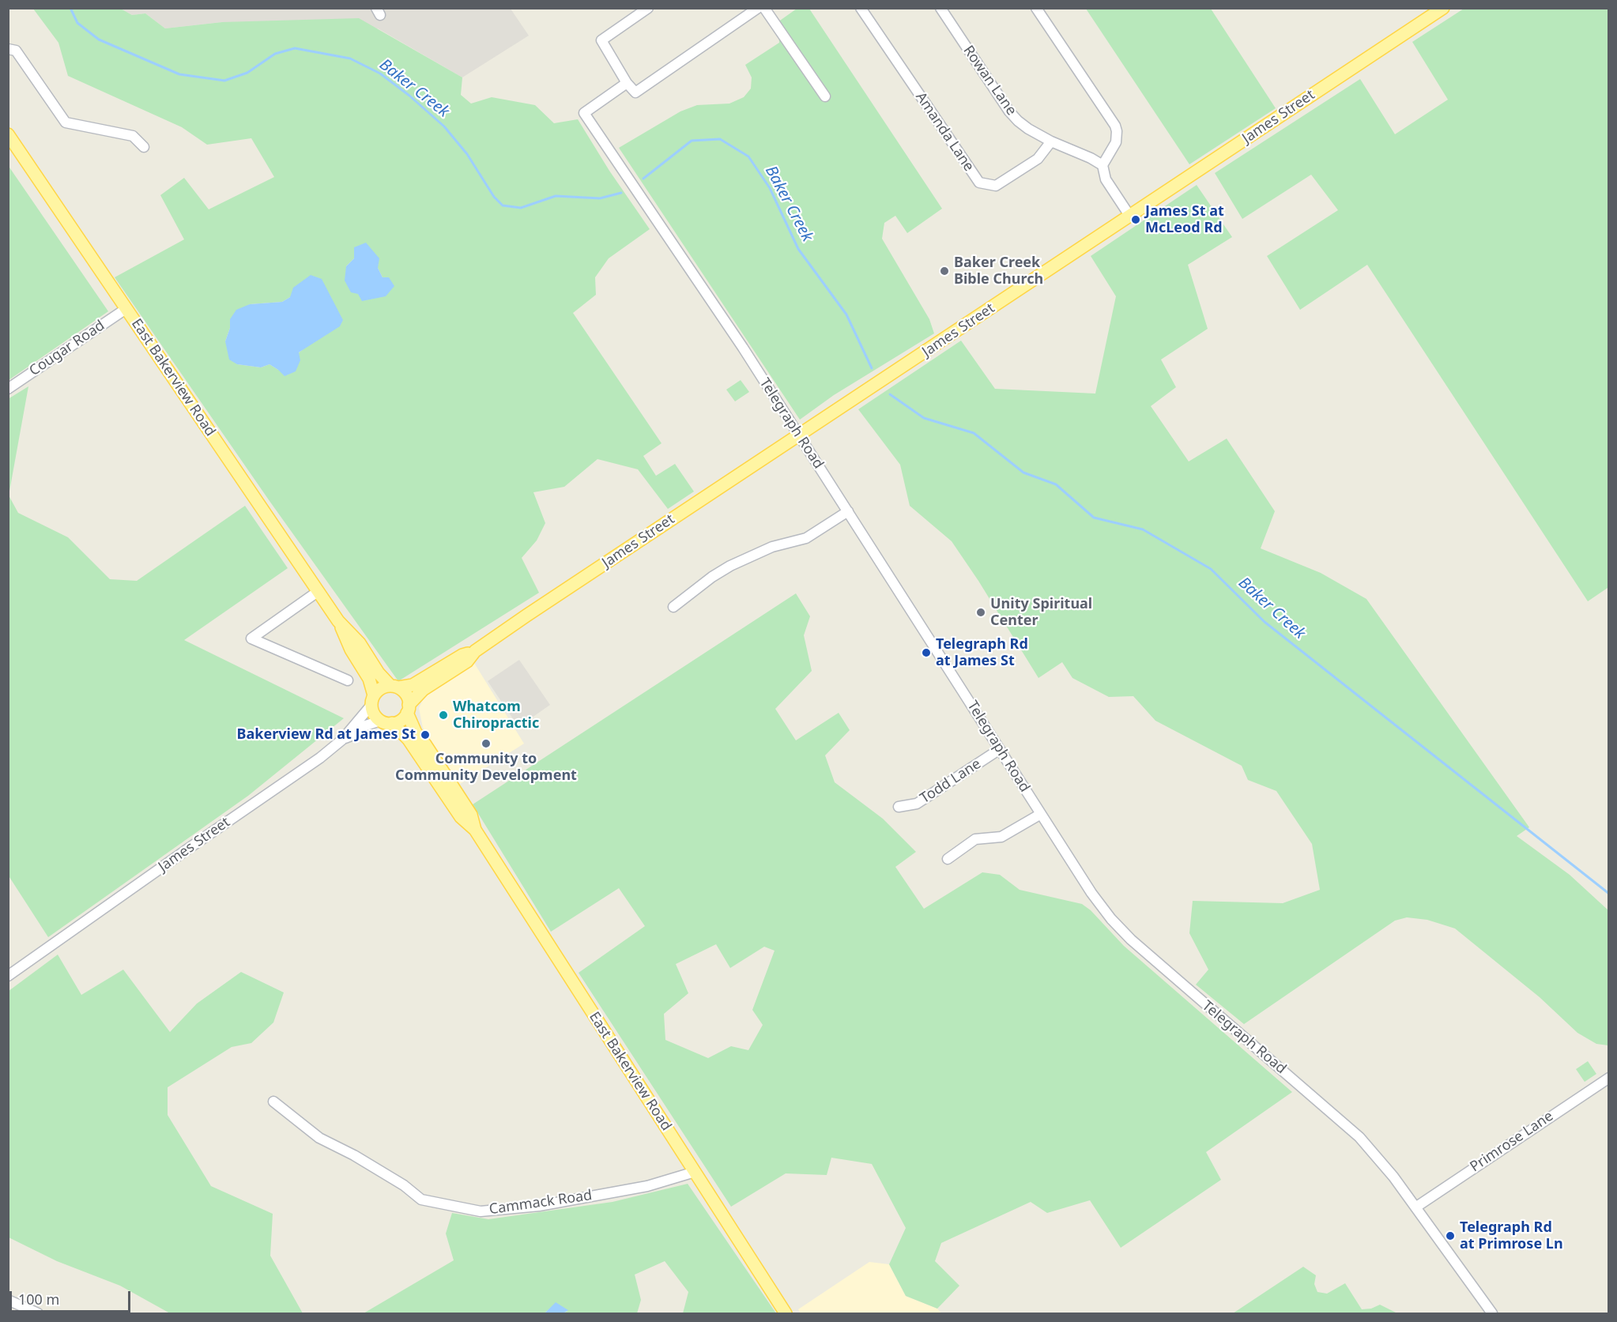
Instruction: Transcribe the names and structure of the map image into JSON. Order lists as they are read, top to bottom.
{
  "streets": {
    "main road": ["James Street", "East Bakerview Road"],
    "street": [
      "Rowan Lane",
      "Amanda Lane",
      "Cougar Road",
      "Telegraph Road",
      "Todd Lane",
      "Primrose Lane",
      "Cammack Road"
    ]
  },
  "crossings": [
    ["Rowan Lane", "Amanda Lane"],
    ["James Street", "East Bakerview Road"],
    ["James Street", "Telegraph Road"],
    ["Cougar Road", "East Bakerview Road"],
    ["East Bakerview Road", "Cammack Road"],
    ["Telegraph Road", "Todd Lane"],
    ["Telegraph Road", "Primrose Lane"]
  ],
  "water": ["Baker Creek"],
  "places": [
    "James St at McLeod Rd",
    "Baker Creek Bible Church",
    "Unity Spiritual Center",
    "Telegraph Rd at James St",
    "Whatcom Chiropractic",
    "Bakerview Rd at James St",
    "Community to Community Development",
    "Telegraph Rd at Primrose Ln"
  ],
  "scale_bar": "100 m"
}
